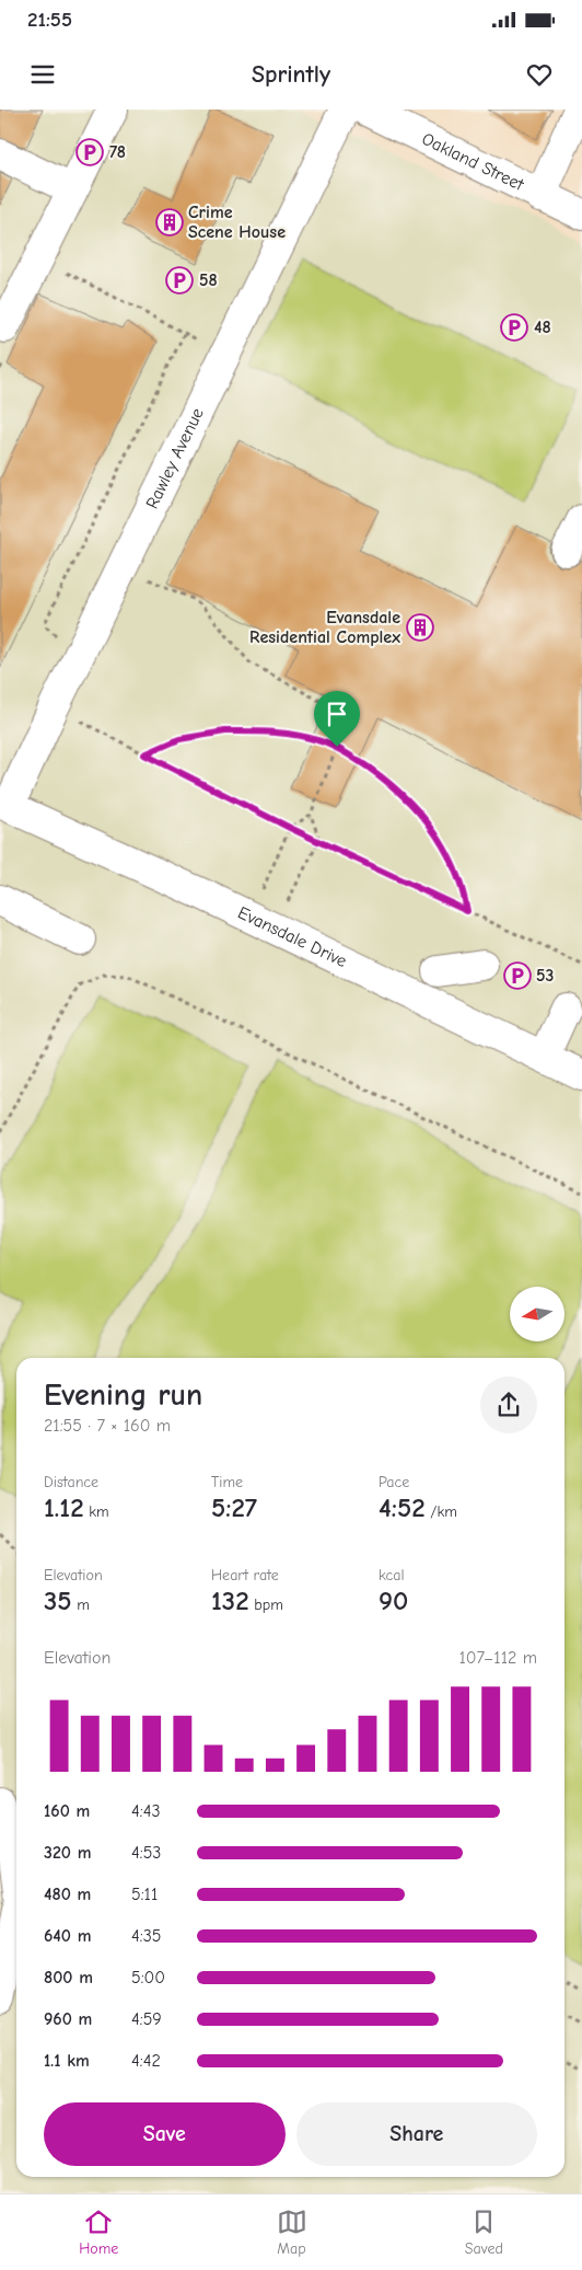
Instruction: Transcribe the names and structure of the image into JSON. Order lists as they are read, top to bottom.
{
  "streets": {
    "street": ["Oakland Street", "Rawley Avenue", "Evansdale Drive"]
  },
  "crossings": [
    ["Rawley Avenue", "Evansdale Drive"]
  ],
  "places": {
    "parking": [
      "78",
      "58",
      "48",
      "53"
    ],
    "building": ["Crime Scene House", "Evansdale Residential Complex"]
  },
  "north": "left",
  "page": {
    "status": "21:55",
    "header": "Sprintly",
    "heading": ["Evening run", "21:55 · 7 × 160 m"],
    "stats": [
      ["Distance", "1.12 km"],
      ["Time", "5:27"],
      ["Pace", "4:52 /km"],
      ["Elevation", "35 m"],
      ["Heart rate", "132 bpm"],
      ["kcal", "90"]
    ],
    "chart": ["Elevation", "107–112 m"],
    "list": [
      {
        "name": "160 m",
        "note": "4:43"
      },
      {
        "name": "320 m",
        "note": "4:53"
      },
      {
        "name": "480 m",
        "note": "5:11"
      },
      {
        "name": "640 m",
        "note": "4:35"
      },
      {
        "name": "800 m",
        "note": "5:00"
      },
      {
        "name": "960 m",
        "note": "4:59"
      },
      {
        "name": "1.1 km",
        "note": "4:42"
      }
    ],
    "buttons": ["Save", "Share"],
    "tabs": ["Home", "Map", "Saved"]
  }
}
